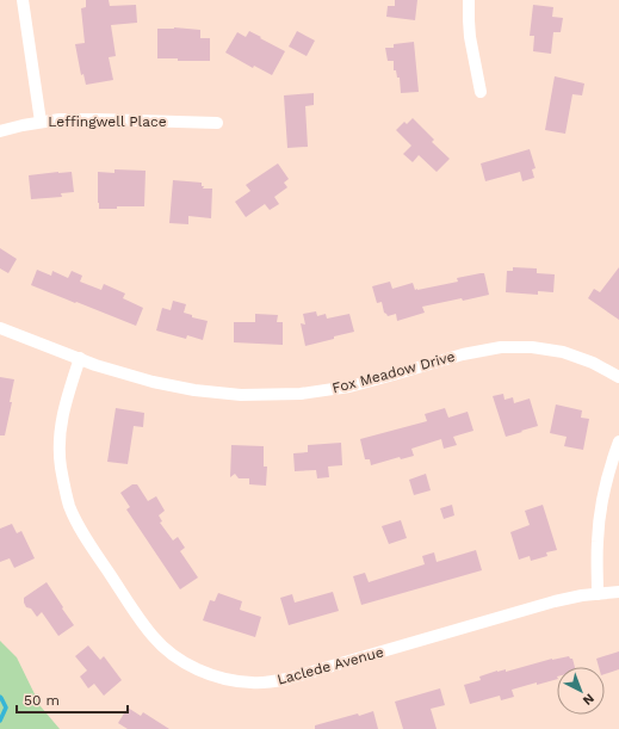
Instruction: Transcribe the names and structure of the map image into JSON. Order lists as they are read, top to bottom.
{
  "streets": {
    "street": ["Leffingwell Place", "Fox Meadow Drive", "Laclede Avenue"]
  },
  "crossings": [
    ["Fox Meadow Drive", "Laclede Avenue"]
  ],
  "scale_bar": "50 m",
  "north": "bottom right"
}
